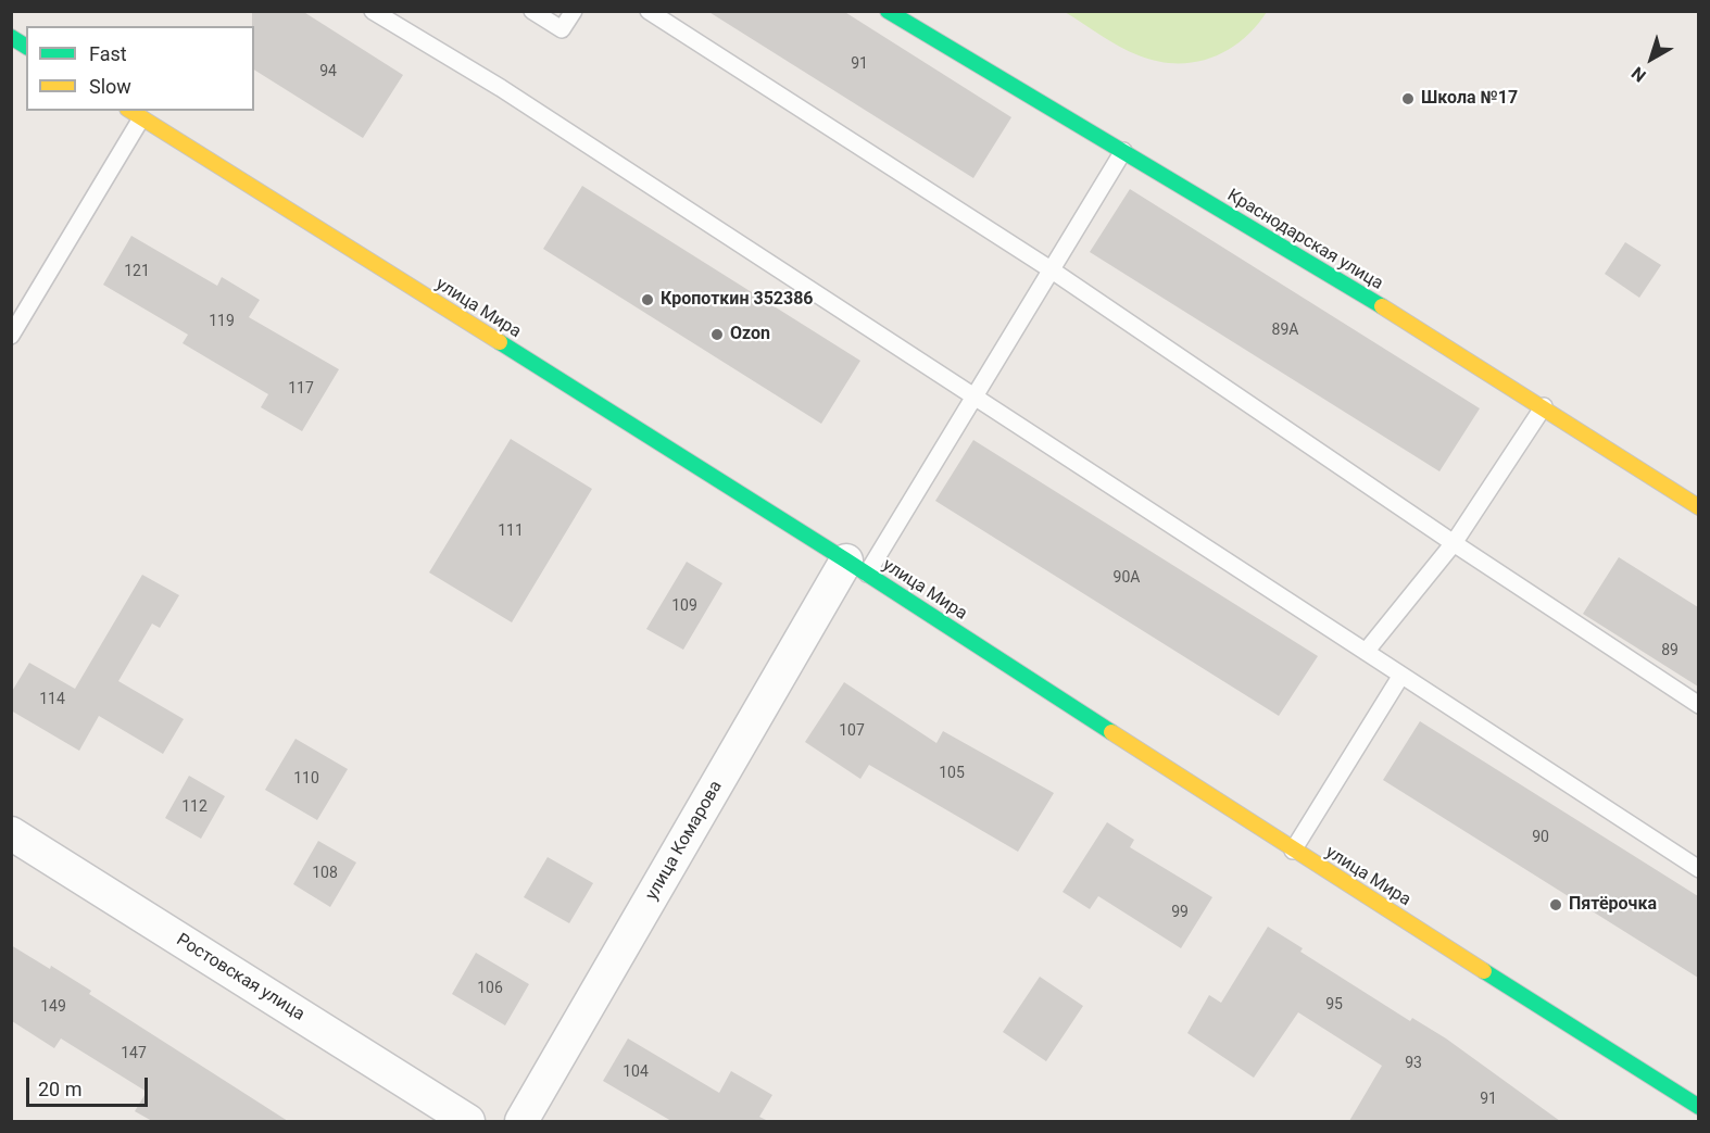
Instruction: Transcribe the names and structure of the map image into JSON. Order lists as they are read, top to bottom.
{
  "streets": {
    "main road": ["Краснодарская улица", "улица Мира"],
    "street": ["улица Комарова", "Ростовская улица"]
  },
  "crossings": [
    ["улица Мира", "улица Комарова"]
  ],
  "places": [
    "Школа №17",
    "Кропоткин 352386",
    "Ozon",
    "Пятёрочка"
  ],
  "house_numbers": [
    "91",
    "94",
    "121",
    "119",
    "89А",
    "117",
    "111",
    "90А",
    "109",
    "89",
    "114",
    "107",
    "105",
    "110",
    "112",
    "90",
    "108",
    "99",
    "106",
    "95",
    "149",
    "147",
    "93",
    "104",
    "91"
  ],
  "legend": ["Fast", "Slow"],
  "scale_bar": "20 m",
  "north": "bottom left"
}
